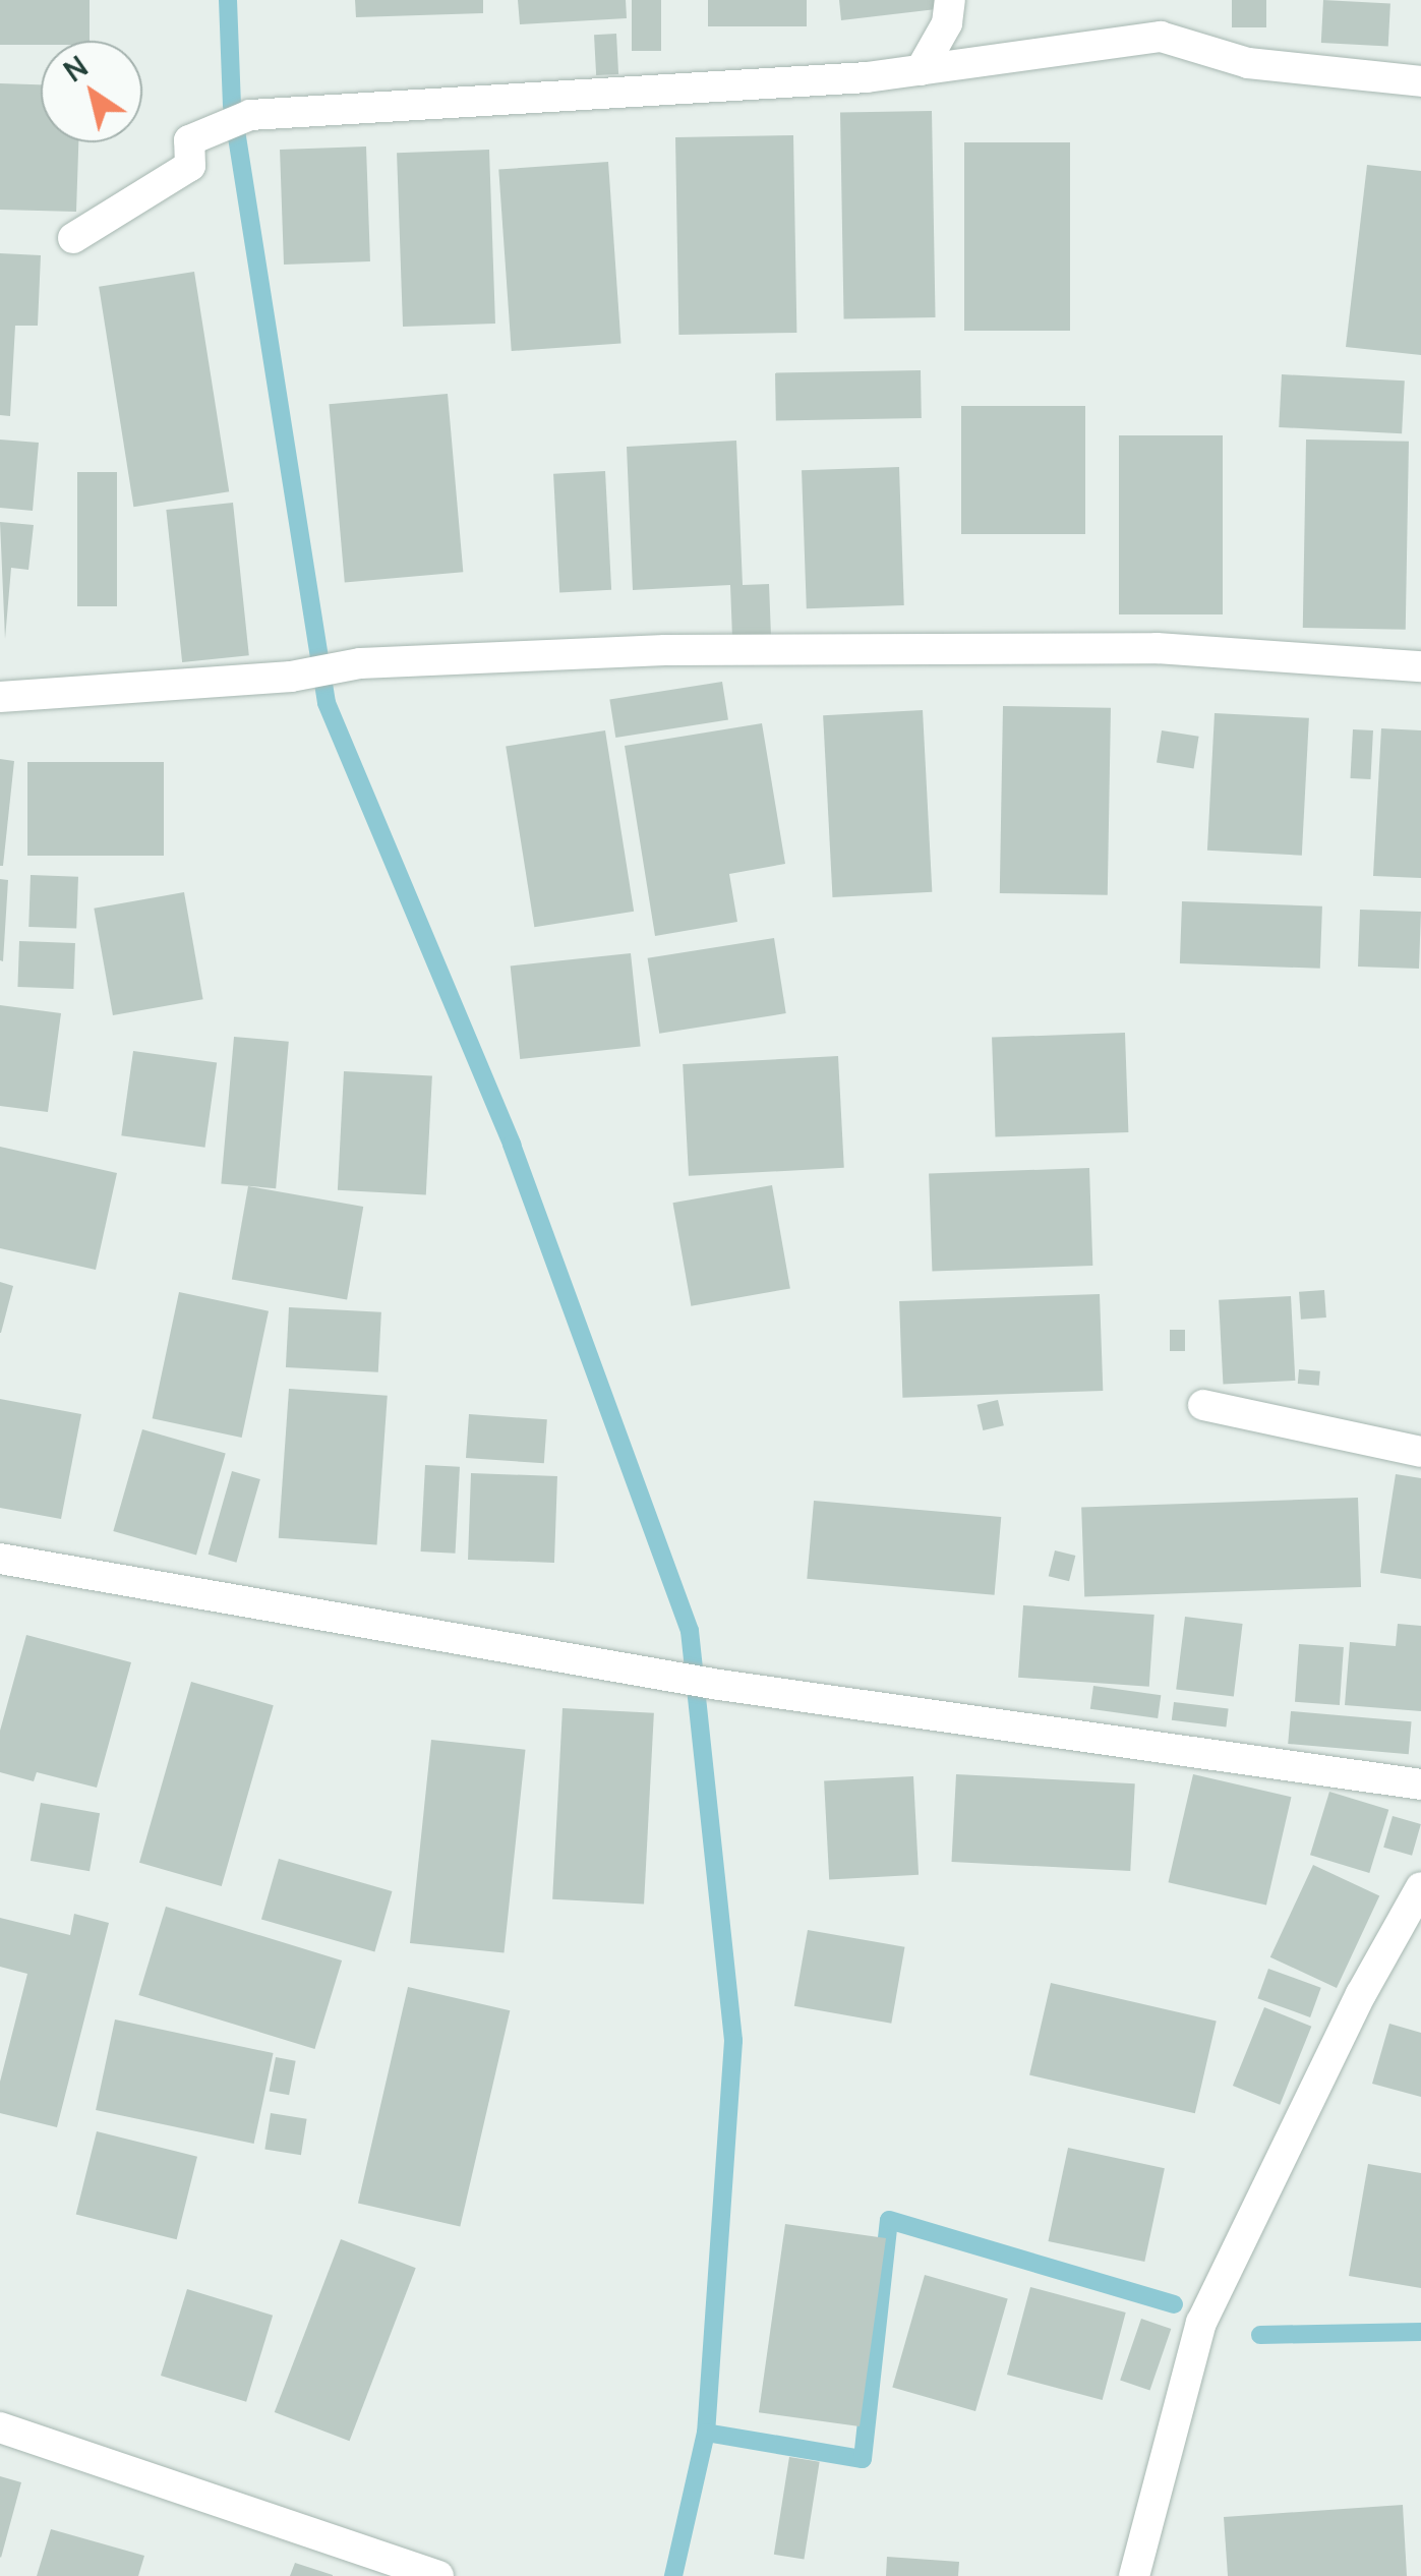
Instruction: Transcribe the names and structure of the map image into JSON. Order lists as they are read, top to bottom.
{
  "north": "top left"
}
